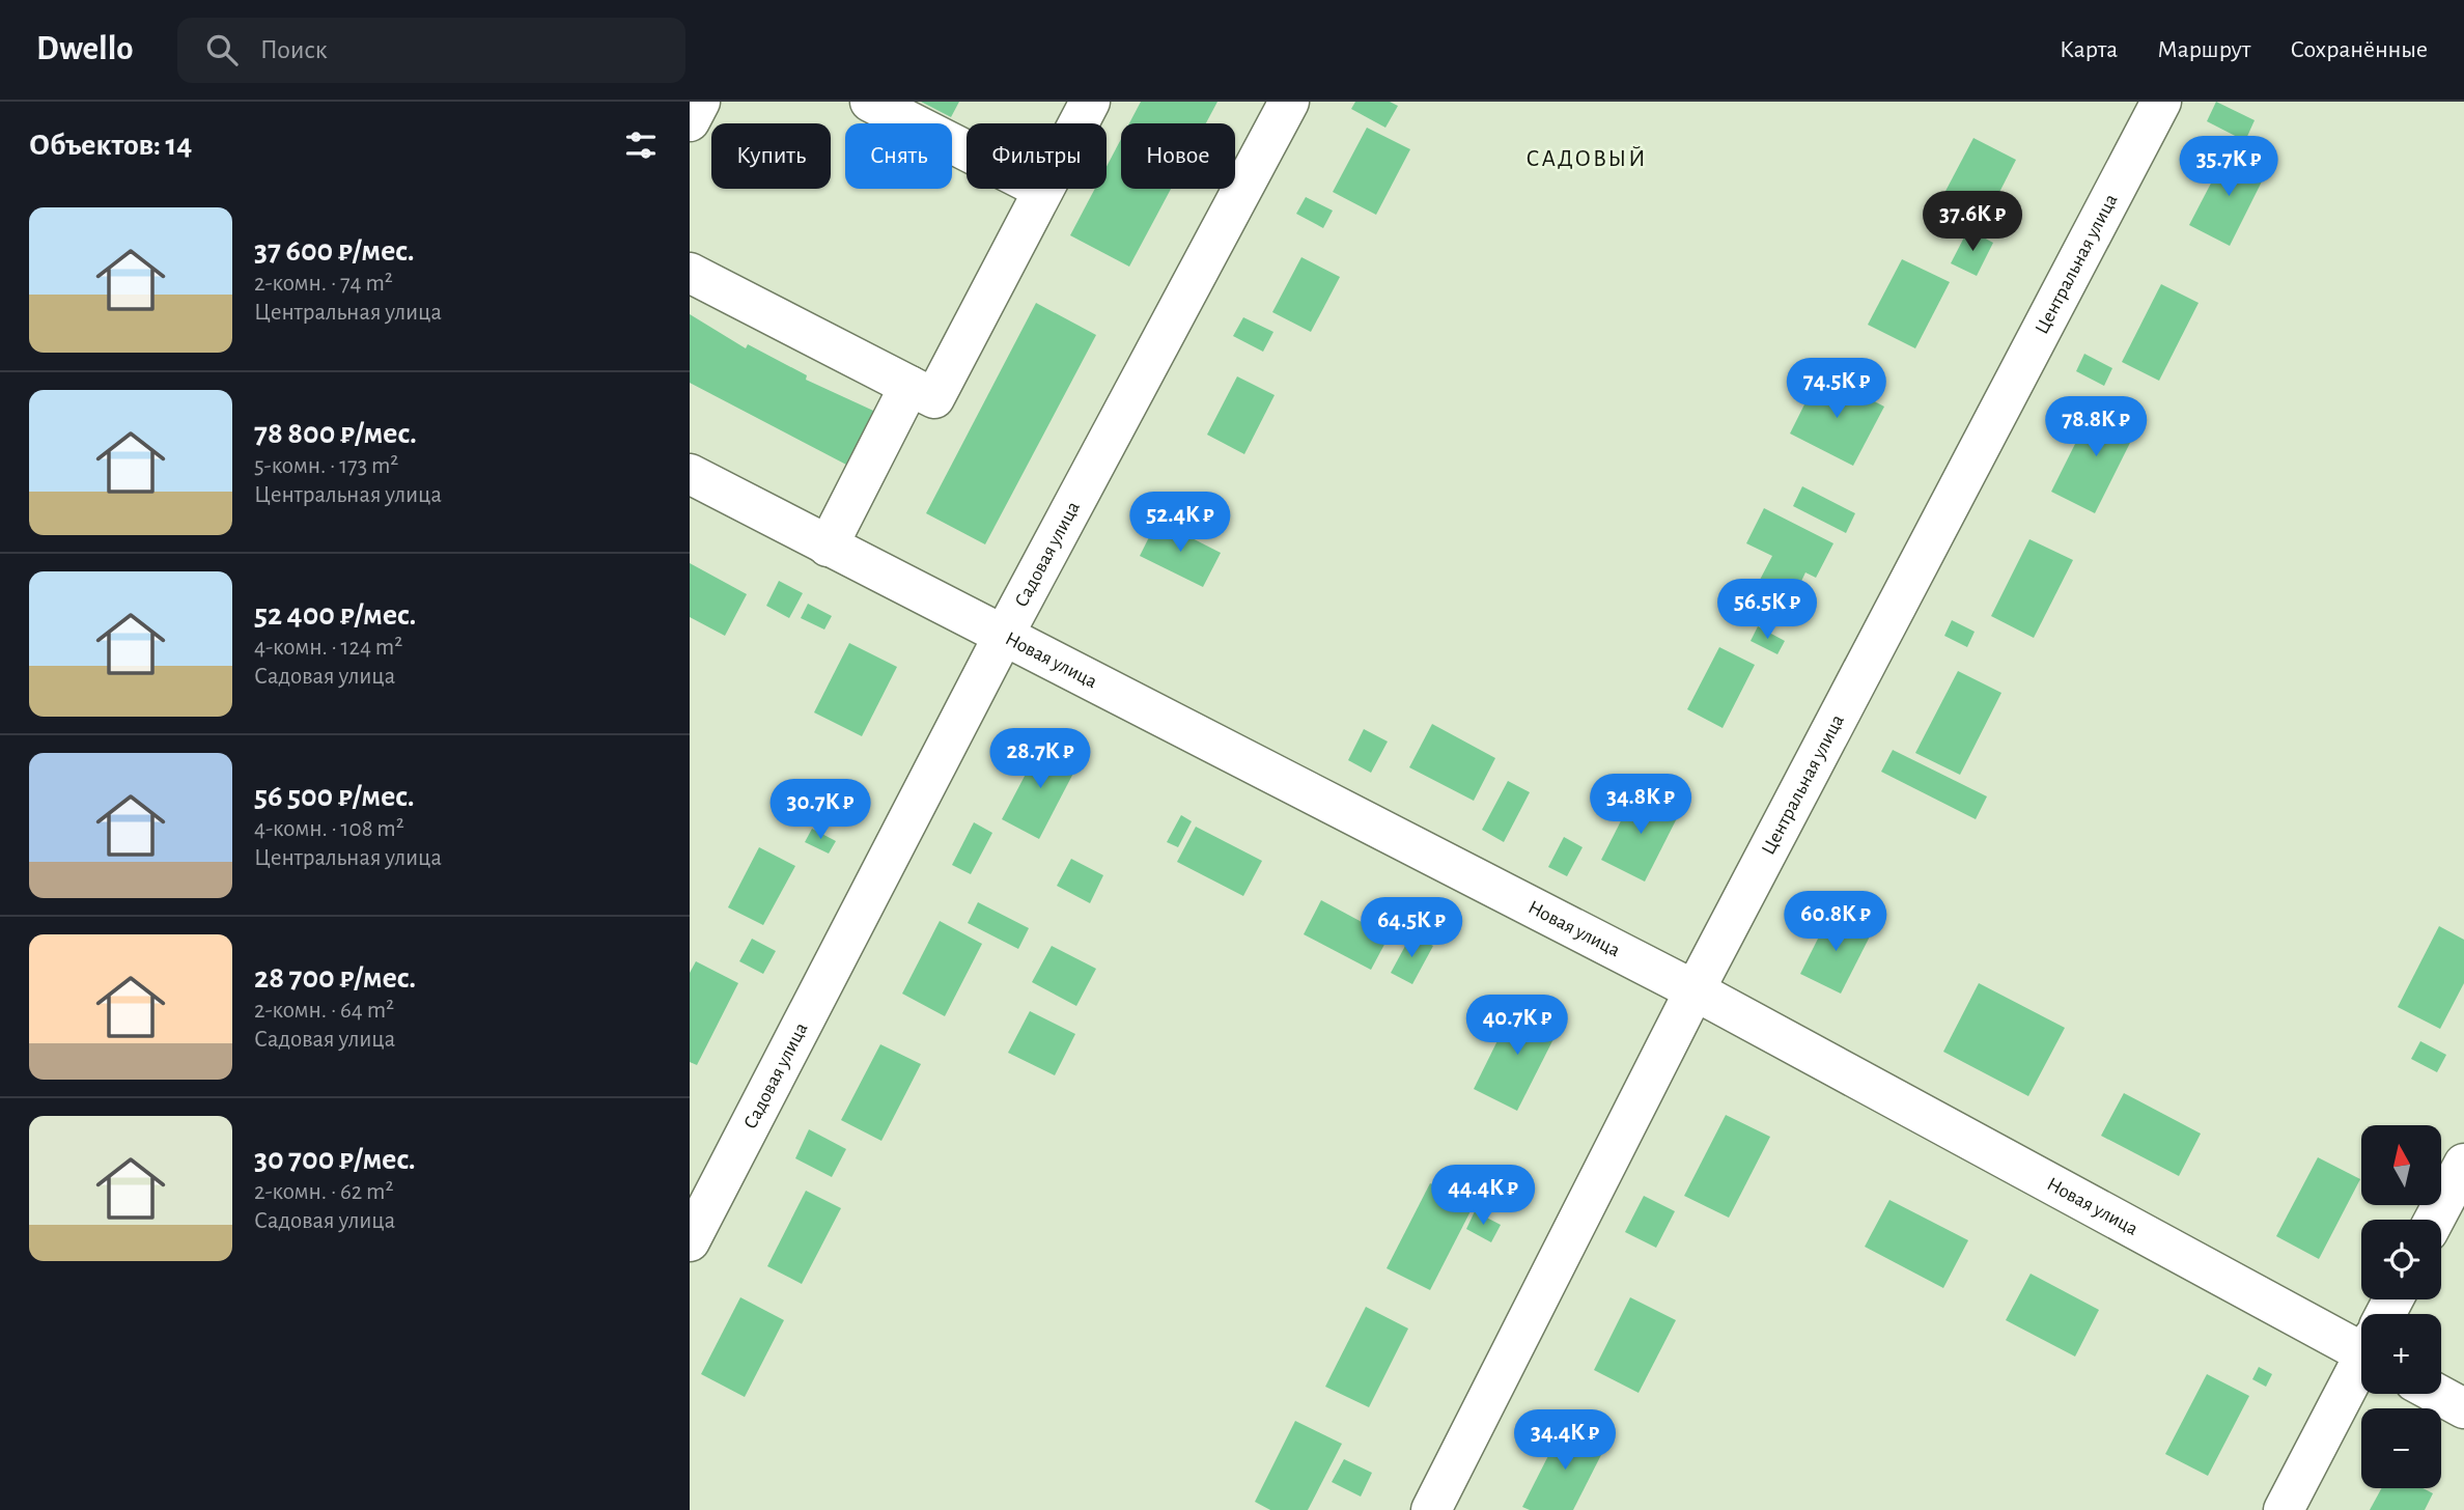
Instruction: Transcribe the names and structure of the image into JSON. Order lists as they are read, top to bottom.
{
  "streets": {
    "street": ["Центральная улица", "Садовая улица", "Новая улица"]
  },
  "crossings": [
    ["Центральная улица", "Новая улица"],
    ["Садовая улица", "Новая улица"]
  ],
  "districts": ["САДОВЫЙ"],
  "north": "top",
  "page": {
    "header": "Dwello",
    "search": "Поиск",
    "nav": ["Карта", "Маршрут", "Сохранённые"],
    "heading": "Объектов: 14",
    "chip": [
      "Купить",
      "Снять",
      "Фильтры",
      "Новое"
    ],
    "price": [
      "35.7K ₽",
      "37.6K ₽",
      "74.5K ₽",
      "78.8K ₽",
      "52.4K ₽",
      "56.5K ₽",
      "28.7K ₽",
      "34.8K ₽",
      "30.7K ₽",
      "60.8K ₽",
      "64.5K ₽",
      "40.7K ₽",
      "44.4K ₽",
      "34.4K ₽"
    ],
    "list": [
      {
        "name": "37 600 ₽/мес.",
        "note": "2-комн. · 74 m² · Центральная улица"
      },
      {
        "name": "78 800 ₽/мес.",
        "note": "5-комн. · 173 m² · Центральная улица"
      },
      {
        "name": "52 400 ₽/мес.",
        "note": "4-комн. · 124 m² · Садовая улица"
      },
      {
        "name": "56 500 ₽/мес.",
        "note": "4-комн. · 108 m² · Центральная улица"
      },
      {
        "name": "28 700 ₽/мес.",
        "note": "2-комн. · 64 m² · Садовая улица"
      },
      {
        "name": "30 700 ₽/мес.",
        "note": "2-комн. · 62 m² · Садовая улица"
      }
    ],
    "map_buttons": ["+", "−"]
  }
}
